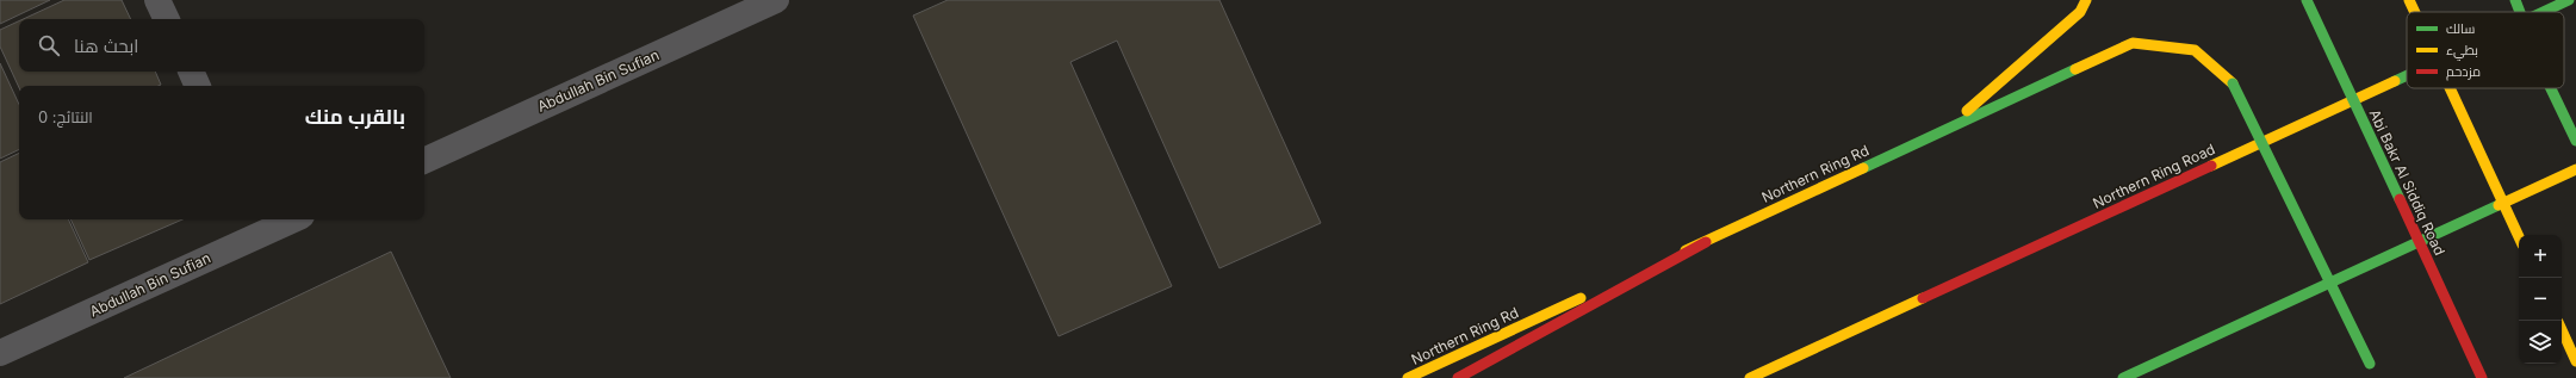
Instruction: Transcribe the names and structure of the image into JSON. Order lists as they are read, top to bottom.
{
  "streets": {
    "main road": ["Northern Ring Rd", "Northern Ring Road", "Abi Bakr Al Siddiq Road"],
    "street": ["Abdullah Bin Sufian"]
  },
  "legend": ["سالك", "بطيء", "مزدحم"],
  "page": {
    "search": "ابحث هنا",
    "heading": ["بالقرب منك", "النتائج: 0"],
    "map_buttons": ["+", "−"]
  }
}
